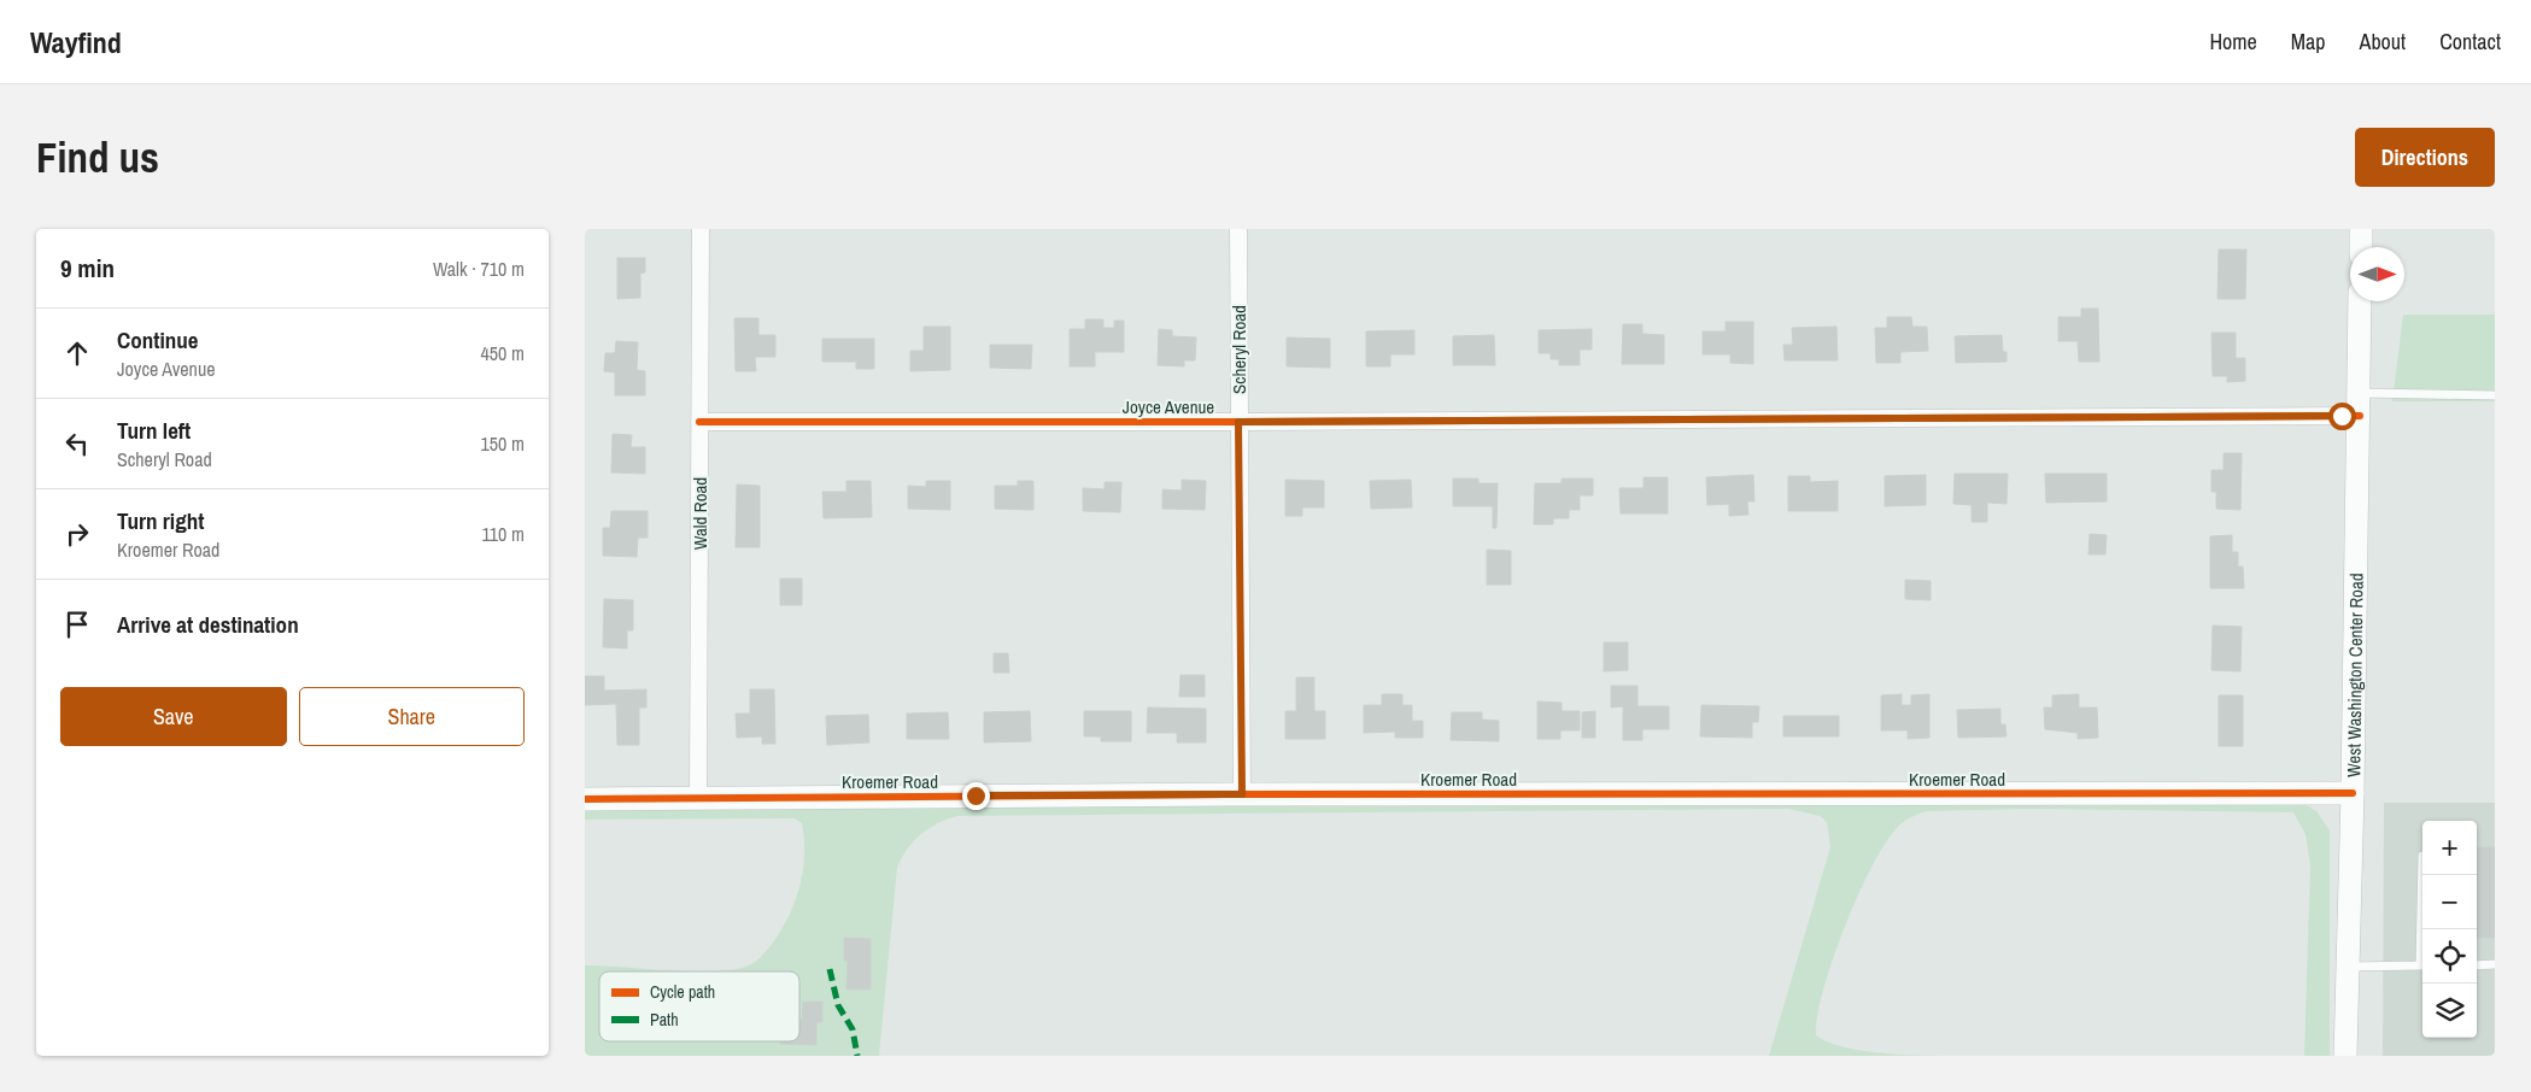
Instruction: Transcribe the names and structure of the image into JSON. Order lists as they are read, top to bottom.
{
  "streets": {
    "street": [
      "Scheryl Road",
      "Joyce Avenue",
      "Wald Road",
      "West Washington Center Road",
      "Kroemer Road"
    ]
  },
  "crossings": [
    ["Scheryl Road", "Joyce Avenue"],
    ["Scheryl Road", "Kroemer Road"],
    ["Joyce Avenue", "Wald Road"],
    ["Joyce Avenue", "West Washington Center Road"],
    ["Wald Road", "Kroemer Road"],
    ["West Washington Center Road", "Kroemer Road"]
  ],
  "legend": ["Cycle path", "Path"],
  "north": "right",
  "page": {
    "header": "Wayfind",
    "nav": [
      "Home",
      "Map",
      "About",
      "Contact"
    ],
    "buttons": [
      "Directions",
      ["Save", "Share"]
    ],
    "title": "Find us",
    "heading": ["9 min", "Walk · 710 m"],
    "list": [
      ["Continue", "Joyce Avenue", "450 m"],
      ["Turn left", "Scheryl Road", "150 m"],
      ["Turn right", "Kroemer Road", "110 m"],
      "Arrive at destination"
    ],
    "map_buttons": ["+", "−"]
  }
}
